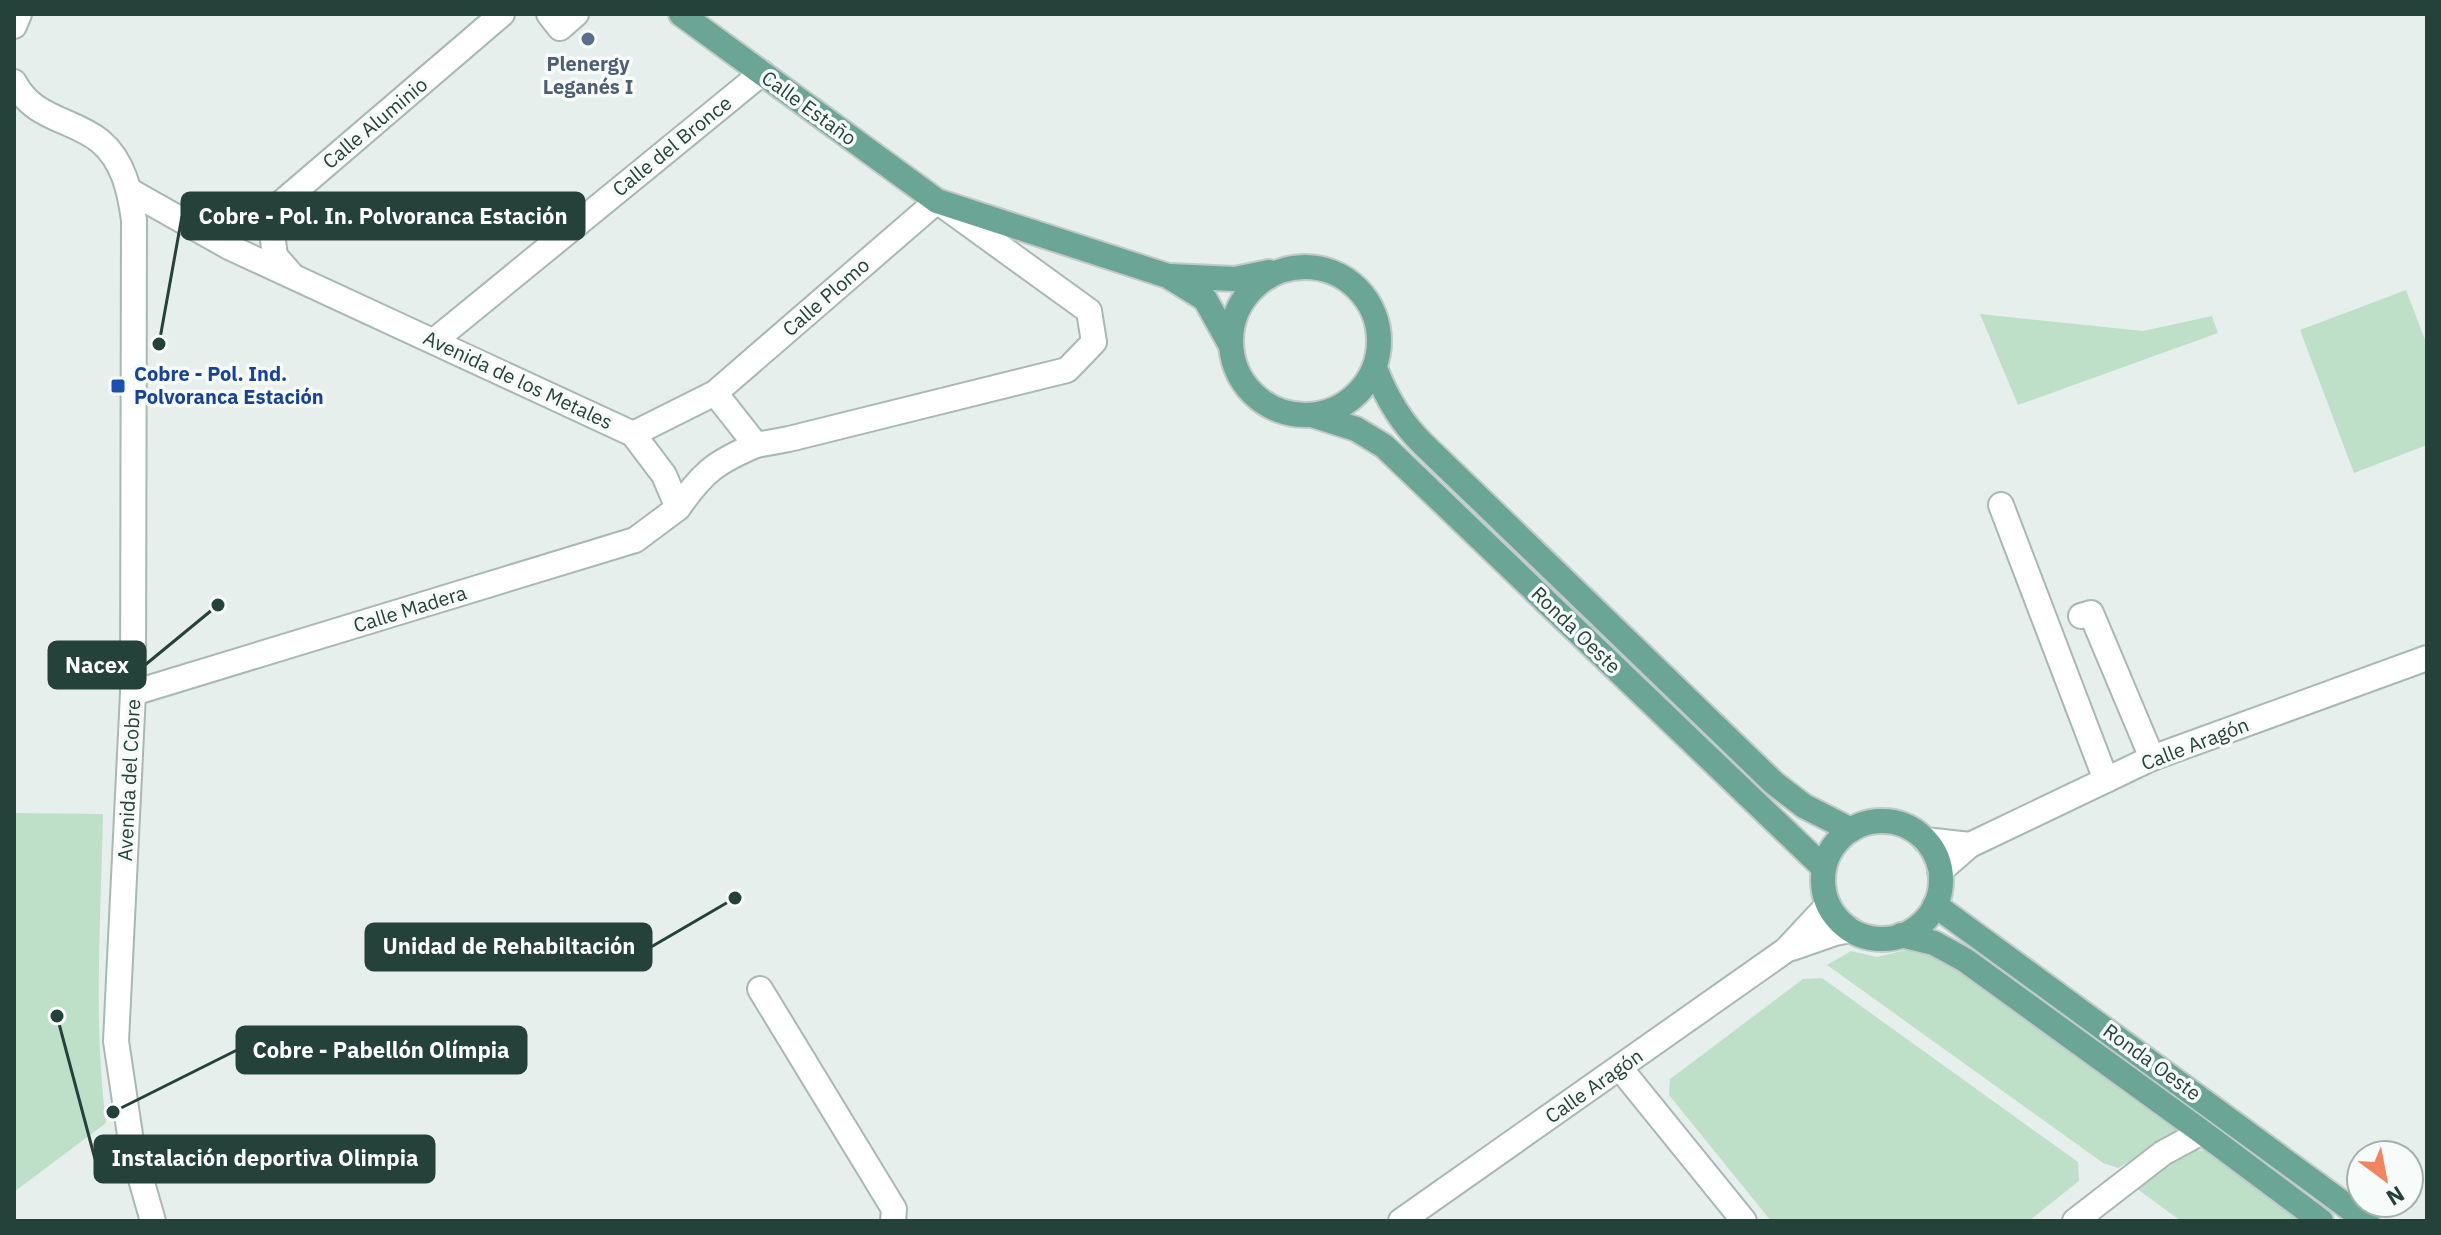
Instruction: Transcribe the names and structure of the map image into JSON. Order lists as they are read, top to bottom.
{
  "streets": {
    "main road": ["Calle Estaño", "Ronda Oeste"],
    "street": [
      "Calle Aluminio",
      "Calle del Bronce",
      "Calle Plomo",
      "Avenida de los Metales",
      "Calle Madera",
      "Calle Aragón",
      "Avenida del Cobre"
    ]
  },
  "crossings": [
    ["Calle Estaño", "Calle del Bronce"],
    ["Calle Estaño", "Calle Plomo"],
    ["Calle Estaño", "Calle Madera"],
    ["Calle Estaño", "Ronda Oeste"],
    ["Calle Aluminio", "Avenida de los Metales"],
    ["Calle del Bronce", "Avenida de los Metales"],
    ["Calle Plomo", "Avenida de los Metales"],
    ["Avenida de los Metales", "Avenida del Cobre"],
    ["Calle Madera", "Avenida del Cobre"],
    ["Ronda Oeste", "Calle Aragón"]
  ],
  "places": {
    "other": [
      "Plenergy Leganés I",
      "Cobre - Pol. In. Polvoranca Estación",
      "Nacex",
      "Unidad de Rehabiltación",
      "Instalación deportiva Olimpia",
      "Cobre - Pabellón Olímpia"
    ],
    "transit": ["Cobre - Pol. Ind. Polvoranca Estación"]
  },
  "north": "bottom right"
}
